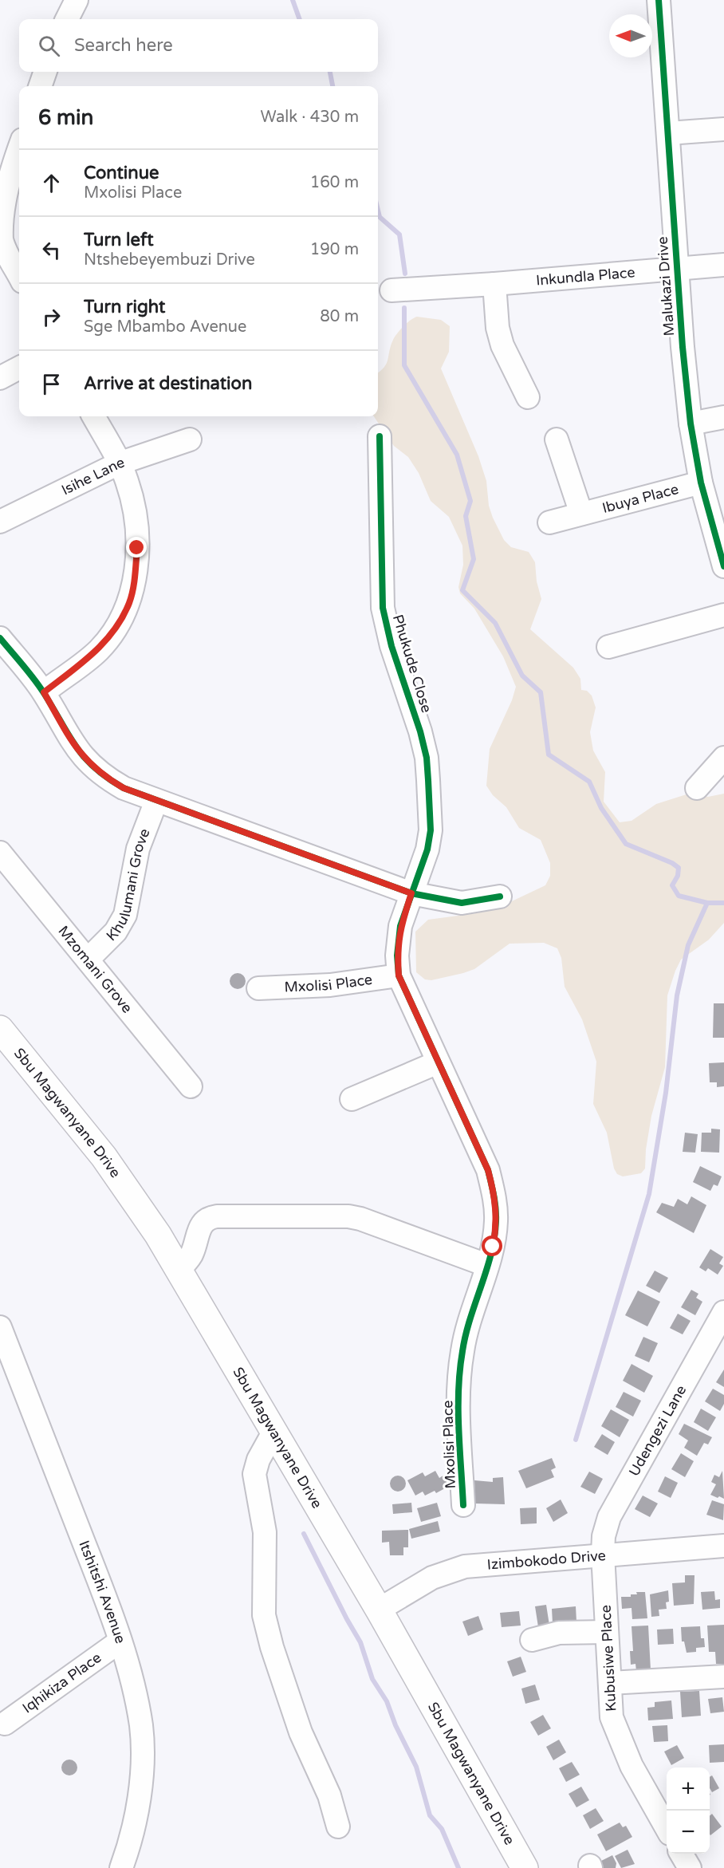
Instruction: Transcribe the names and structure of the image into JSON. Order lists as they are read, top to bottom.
{
  "streets": {
    "main road": ["Sbu Magwanyane Drive"],
    "street": [
      "Inkundla Place",
      "Malukazi Drive",
      "Isihe Lane",
      "Ibuya Place",
      "Phukude Close",
      "Khulumani Grove",
      "Mzomani Grove",
      "Mxolisi Place",
      "Udengezi Lane",
      "Izimbokodo Drive",
      "Itshitshi Avenue",
      "Kubusiwe Place",
      "Iqhikiza Place"
    ]
  },
  "crossings": [
    ["Inkundla Place", "Malukazi Drive"],
    ["Malukazi Drive", "Ibuya Place"],
    ["Phukude Close", "Mxolisi Place"],
    ["Khulumani Grove", "Mzomani Grove"],
    ["Sbu Magwanyane Drive", "Izimbokodo Drive"],
    ["Udengezi Lane", "Izimbokodo Drive"],
    ["Udengezi Lane", "Kubusiwe Place"],
    ["Izimbokodo Drive", "Kubusiwe Place"],
    ["Itshitshi Avenue", "Iqhikiza Place"]
  ],
  "north": "left",
  "page": {
    "search": "Search here",
    "heading": ["6 min", "Walk · 430 m"],
    "list": [
      ["Continue", "Mxolisi Place", "160 m"],
      ["Turn left", "Ntshebeyembuzi Drive", "190 m"],
      ["Turn right", "Sge Mbambo Avenue", "80 m"],
      "Arrive at destination"
    ],
    "map_buttons": ["+", "−"]
  }
}
